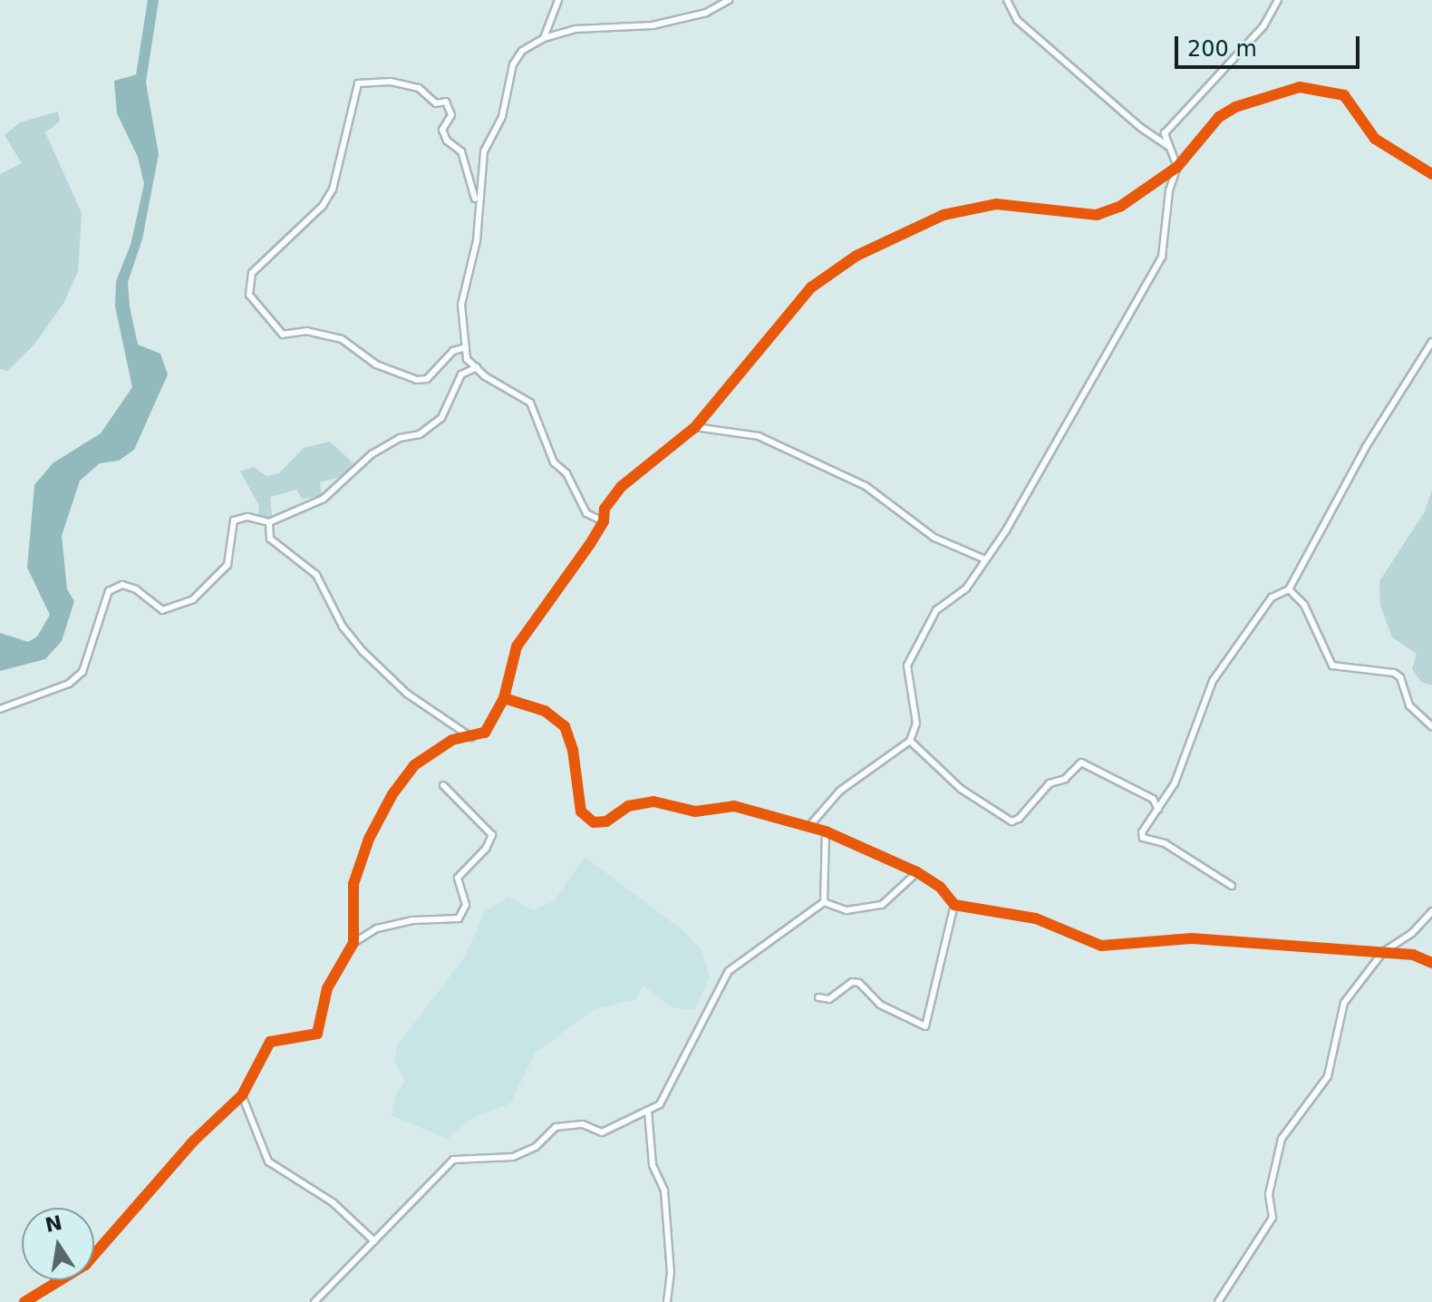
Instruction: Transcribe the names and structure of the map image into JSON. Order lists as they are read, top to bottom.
{
  "scale_bar": "200 m",
  "north": "top"
}
